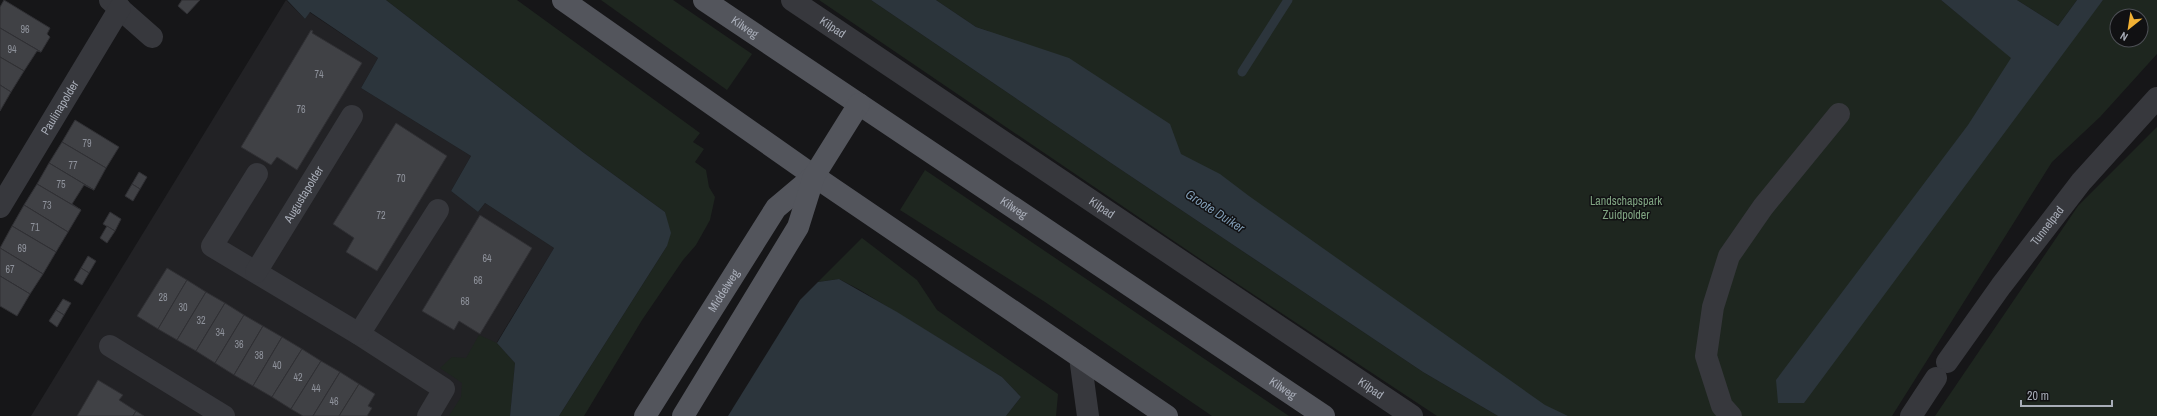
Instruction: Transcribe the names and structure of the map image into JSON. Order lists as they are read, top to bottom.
{
  "streets": {
    "main road": ["Kilweg", "Middelweg"],
    "street": [
      "Kilpad",
      "Paulinapolder",
      "Augustapolder",
      "Tunnelpad"
    ]
  },
  "crossings": [
    ["Kilweg", "Middelweg"]
  ],
  "water": ["Groote Duiker"],
  "parks": ["Landschapspark Zuidpolder"],
  "house_numbers": [
    "96",
    "94",
    "74",
    "76",
    "79",
    "77",
    "70",
    "75",
    "73",
    "72",
    "71",
    "69",
    "64",
    "67",
    "66",
    "28",
    "68",
    "30",
    "32",
    "34",
    "36",
    "38",
    "40",
    "42",
    "44",
    "46"
  ],
  "scale_bar": "20 m",
  "north": "bottom left"
}
